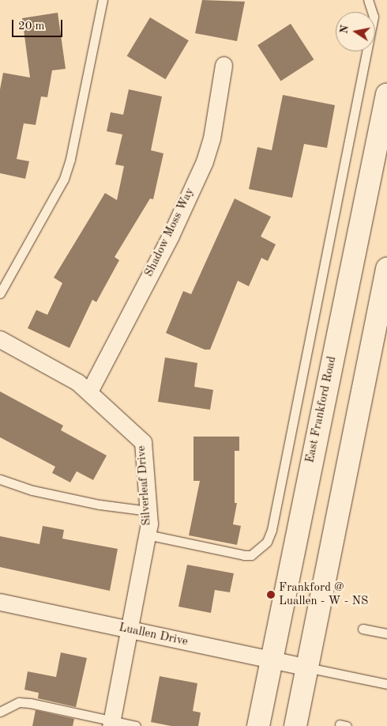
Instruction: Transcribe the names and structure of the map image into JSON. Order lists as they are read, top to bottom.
{
  "streets": {
    "main road": ["East Frankford Road"],
    "street": ["Shadow Moss Way", "Silverleaf Drive", "Luallen Drive"]
  },
  "crossings": [
    ["Shadow Moss Way", "Silverleaf Drive"],
    ["East Frankford Road", "Luallen Drive"],
    ["Silverleaf Drive", "Luallen Drive"]
  ],
  "places": ["Frankford @ Luallen - W - NS"],
  "scale_bar": "20 m",
  "north": "left"
}
